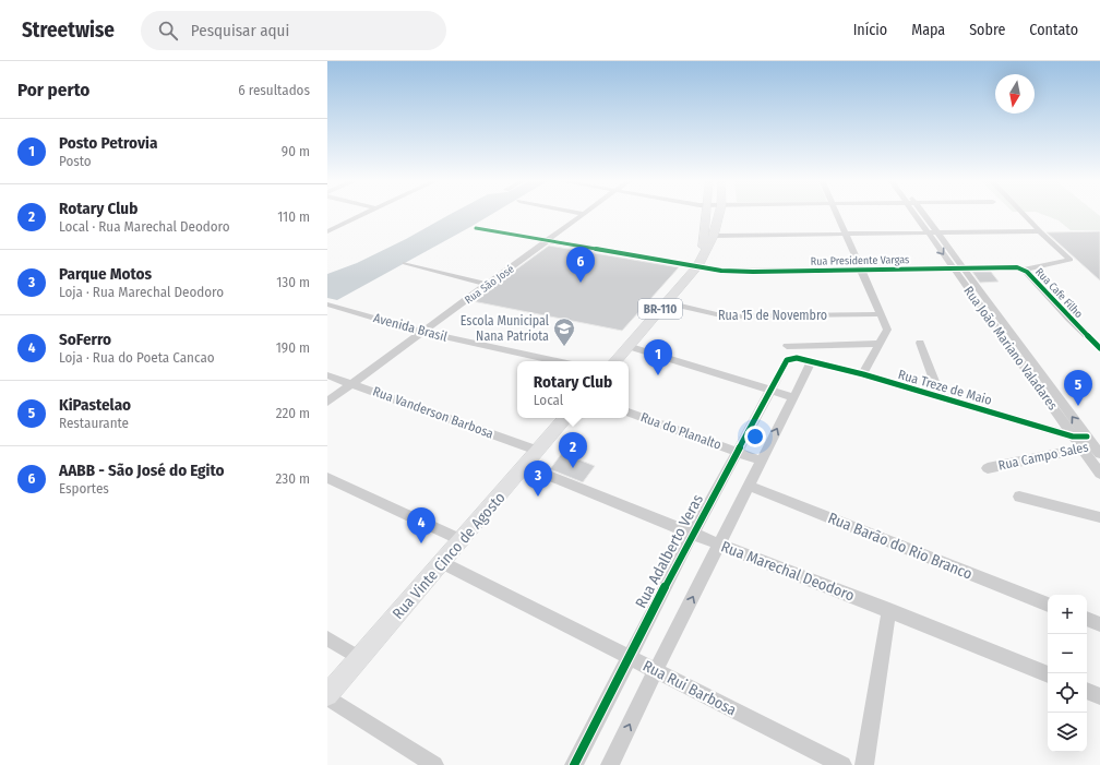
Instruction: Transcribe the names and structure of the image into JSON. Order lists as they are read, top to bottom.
{
  "streets": {
    "main road": ["BR-110", "Rua Vinte Cinco de Agosto"],
    "street": [
      "Rua Presidente Vargas",
      "Rua São José",
      "Rua Cafe Filho",
      "Rua 15 de Novembro",
      "Avenida Brasil",
      "Rua João Mariano Valadares",
      "Rua Treze de Maio",
      "Rua Vanderson Barbosa",
      "Rua do Planalto",
      "Rua Campo Sales",
      "Rua Barão do Rio Branco",
      "Rua Adalberto Veras",
      "Rua Marechal Deodoro",
      "Rua Rui Barbosa"
    ]
  },
  "crossings": [
    ["Rua Presidente Vargas", "Rua São José"],
    ["Rua Presidente Vargas", "Rua Cafe Filho"],
    ["Rua Presidente Vargas", "BR-110"],
    ["Rua Presidente Vargas", "Rua João Mariano Valadares"],
    ["Rua São José", "Avenida Brasil"],
    ["Rua São José", "Rua Vanderson Barbosa"],
    ["BR-110", "Rua 15 de Novembro"],
    ["Rua João Mariano Valadares", "Rua Treze de Maio"],
    ["Rua João Mariano Valadares", "Rua Campo Sales"],
    ["Rua Treze de Maio", "Rua Campo Sales"],
    ["Rua Treze de Maio", "Rua Adalberto Veras"],
    ["Rua Vanderson Barbosa", "Rua Vinte Cinco de Agosto"],
    ["Rua do Planalto", "Rua Adalberto Veras"],
    ["Rua Adalberto Veras", "Rua Marechal Deodoro"],
    ["Rua Adalberto Veras", "Rua Rui Barbosa"],
    ["Rua Vinte Cinco de Agosto", "Rua Marechal Deodoro"],
    ["Rua Vinte Cinco de Agosto", "Rua Rui Barbosa"]
  ],
  "places": {
    "school or university": ["Escola Municipal Nana Patriota"]
  },
  "north": "bottom",
  "page": {
    "header": "Streetwise",
    "search": "Pesquisar aqui",
    "nav": [
      "Início",
      "Mapa",
      "Sobre",
      "Contato"
    ],
    "heading": ["Por perto", "6 resultados"],
    "list": [
      {
        "mark": "1",
        "name": "Posto Petrovia",
        "note": "Posto",
        "value": "90 m"
      },
      {
        "mark": "2",
        "name": "Rotary Club",
        "note": "Local · Rua Marechal Deodoro",
        "value": "110 m"
      },
      {
        "mark": "3",
        "name": "Parque Motos",
        "note": "Loja · Rua Marechal Deodoro",
        "value": "130 m"
      },
      {
        "mark": "4",
        "name": "SoFerro",
        "note": "Loja · Rua do Poeta Cancao",
        "value": "190 m"
      },
      {
        "mark": "5",
        "name": "KiPastelao",
        "note": "Restaurante",
        "value": "220 m"
      },
      {
        "mark": "6",
        "name": "AABB - São José do Egito",
        "note": "Esportes",
        "value": "230 m"
      }
    ],
    "pins": [
      "6",
      "1",
      "5",
      "2",
      "3",
      "4"
    ],
    "popup": ["Rotary Club", "Local"],
    "map_buttons": ["+", "−"]
  }
}
